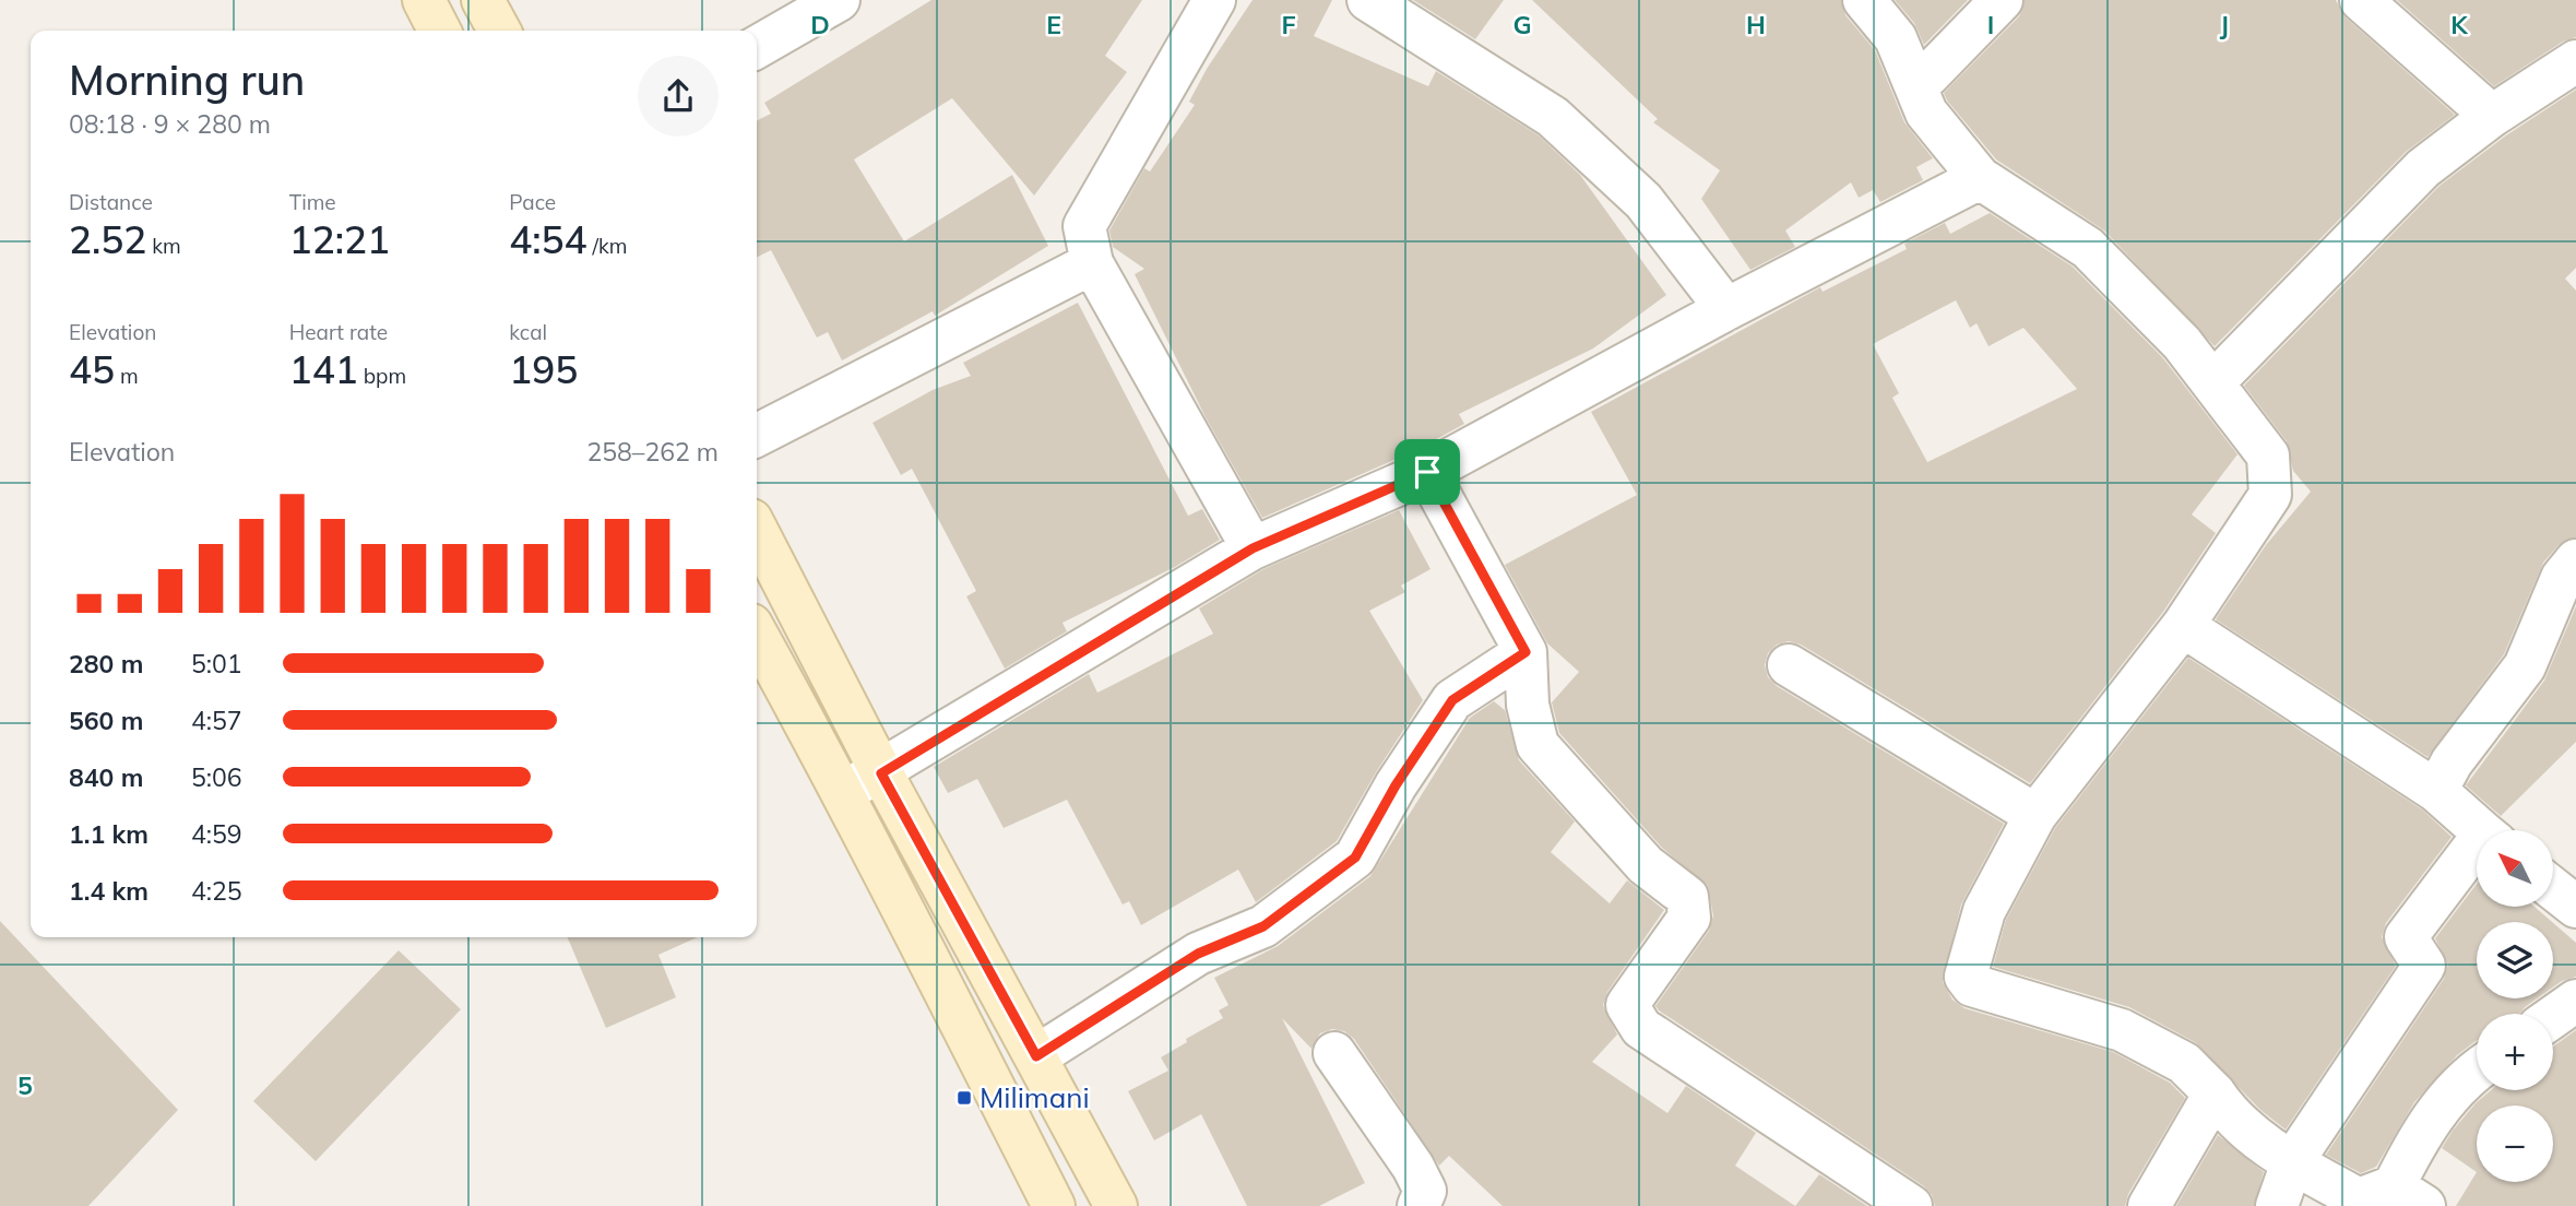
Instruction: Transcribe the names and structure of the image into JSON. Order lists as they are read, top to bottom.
{
  "places": {
    "transit": ["Milimani"]
  },
  "north": "top left",
  "page": {
    "heading": ["Morning run", "08:18 · 9 × 280 m"],
    "stats": [
      ["Distance", "2.52 km"],
      ["Time", "12:21"],
      ["Pace", "4:54 /km"],
      ["Elevation", "45 m"],
      ["Heart rate", "141 bpm"],
      ["kcal", "195"]
    ],
    "chart": ["Elevation", "258–262 m"],
    "list": [
      {
        "name": "280 m",
        "note": "5:01"
      },
      {
        "name": "560 m",
        "note": "4:57"
      },
      {
        "name": "840 m",
        "note": "5:06"
      },
      {
        "name": "1.1 km",
        "note": "4:59"
      },
      {
        "name": "1.4 km",
        "note": "4:25"
      }
    ],
    "map_buttons": ["+", "−"]
  },
  "grid": {
    "columns": [
      "D",
      "E",
      "F",
      "G",
      "H",
      "I",
      "J",
      "K"
    ],
    "rows": ["5"]
  }
}
